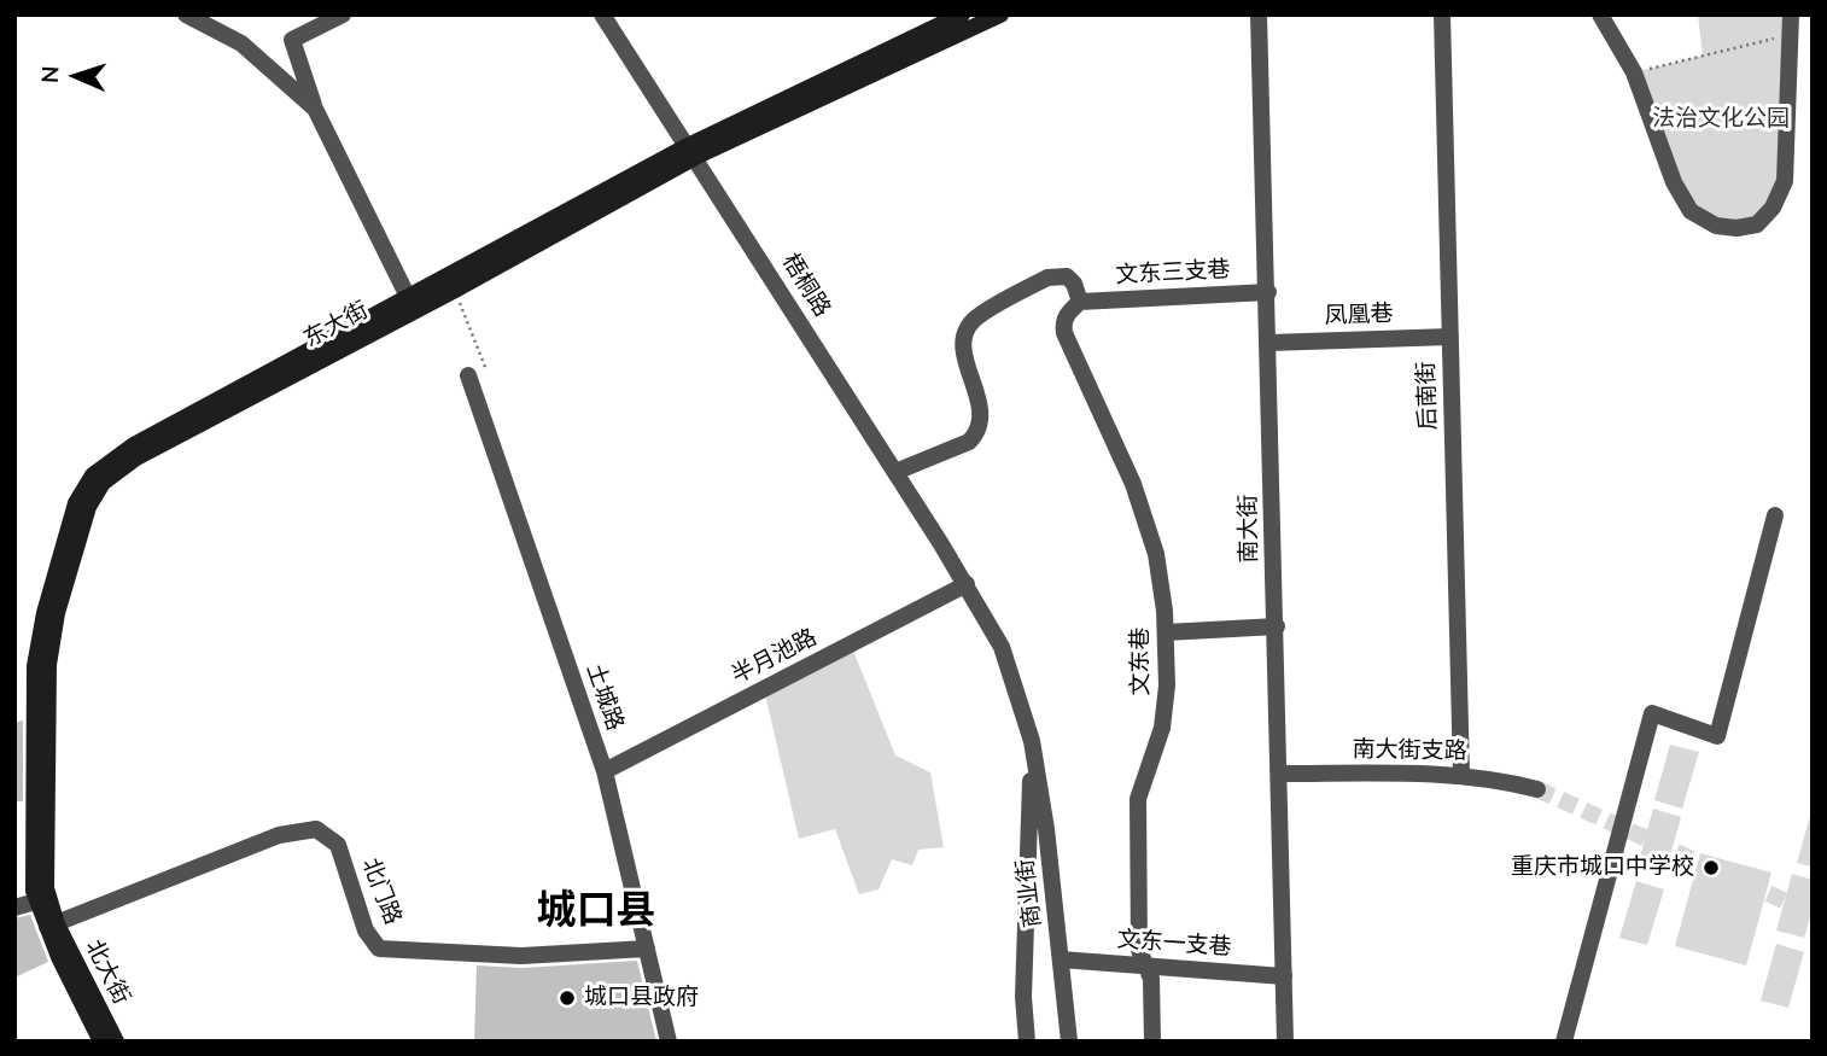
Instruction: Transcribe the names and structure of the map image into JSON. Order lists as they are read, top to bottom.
{
  "streets": {
    "main road": ["东大街", "北大街"],
    "street": [
      "文东三支巷",
      "梧桐路",
      "凤凰巷",
      "后南街",
      "南大街",
      "半月池路",
      "文东巷",
      "土城路",
      "南大街支路",
      "北门路",
      "商业街",
      "文东一支巷"
    ]
  },
  "crossings": [
    ["文东三支巷", "南大街"],
    ["文东三支巷", "文东巷"],
    ["梧桐路", "东大街"],
    ["梧桐路", "半月池路"],
    ["梧桐路", "商业街"],
    ["凤凰巷", "后南街"],
    ["凤凰巷", "南大街"],
    ["东大街", "北门路"],
    ["东大街", "北大街"],
    ["后南街", "南大街支路"],
    ["南大街", "南大街支路"],
    ["南大街", "文东一支巷"],
    ["半月池路", "土城路"],
    ["半月池路", "商业街"],
    ["文东巷", "文东一支巷"],
    ["土城路", "北门路"],
    ["北门路", "北大街"],
    ["商业街", "文东一支巷"]
  ],
  "districts": ["城口县"],
  "parks": ["法治文化公园"],
  "places": ["重庆市城口中学校", "城口县政府"],
  "north": "left"
}
